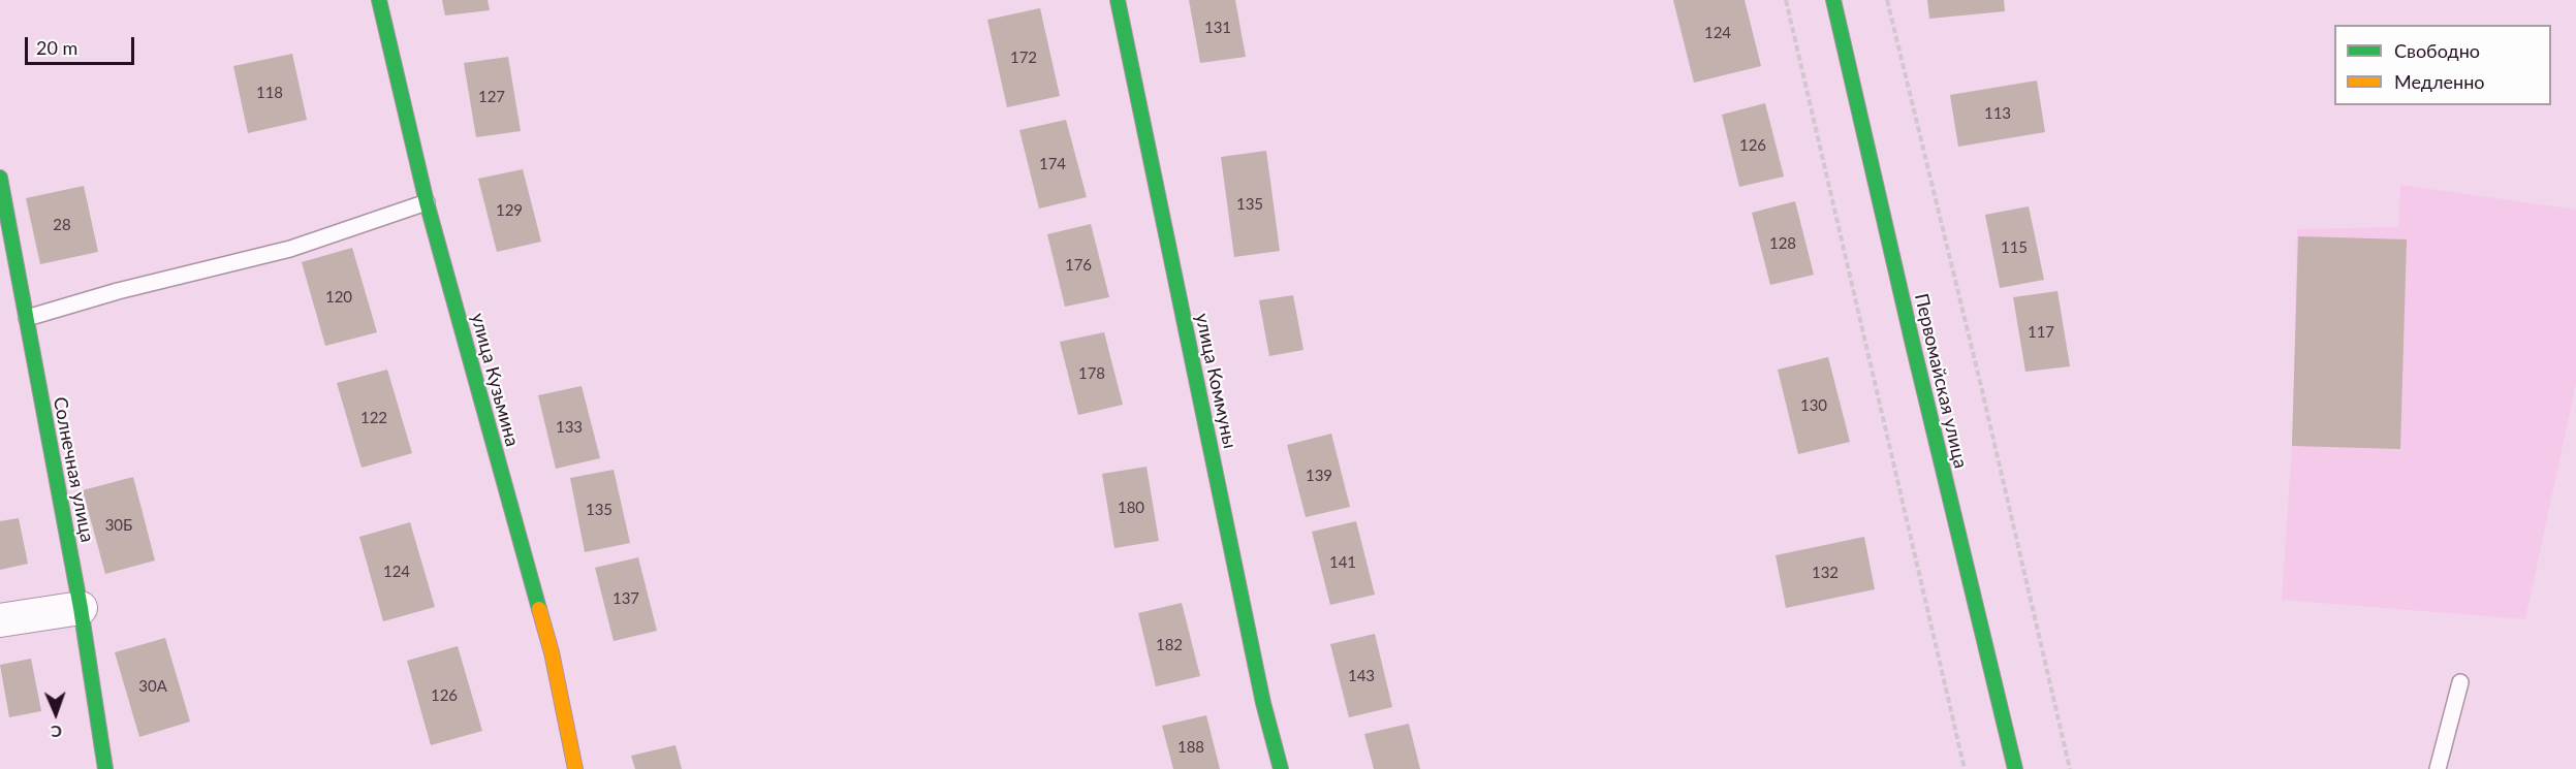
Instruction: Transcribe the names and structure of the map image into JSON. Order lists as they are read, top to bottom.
{
  "streets": {
    "street": [
      "улица Кузьмина",
      "улица Коммуны",
      "Первомайская улица",
      "Солнечная улица"
    ]
  },
  "house_numbers": [
    "131",
    "124",
    "172",
    "118",
    "127",
    "113",
    "126",
    "174",
    "135",
    "129",
    "28",
    "128",
    "115",
    "176",
    "120",
    "117",
    "178",
    "130",
    "122",
    "133",
    "139",
    "180",
    "135",
    "30Б",
    "141",
    "124",
    "132",
    "137",
    "182",
    "143",
    "30А",
    "126",
    "188"
  ],
  "legend": ["Свободно", "Медленно"],
  "scale_bar": "20 m",
  "north": "bottom"
}
